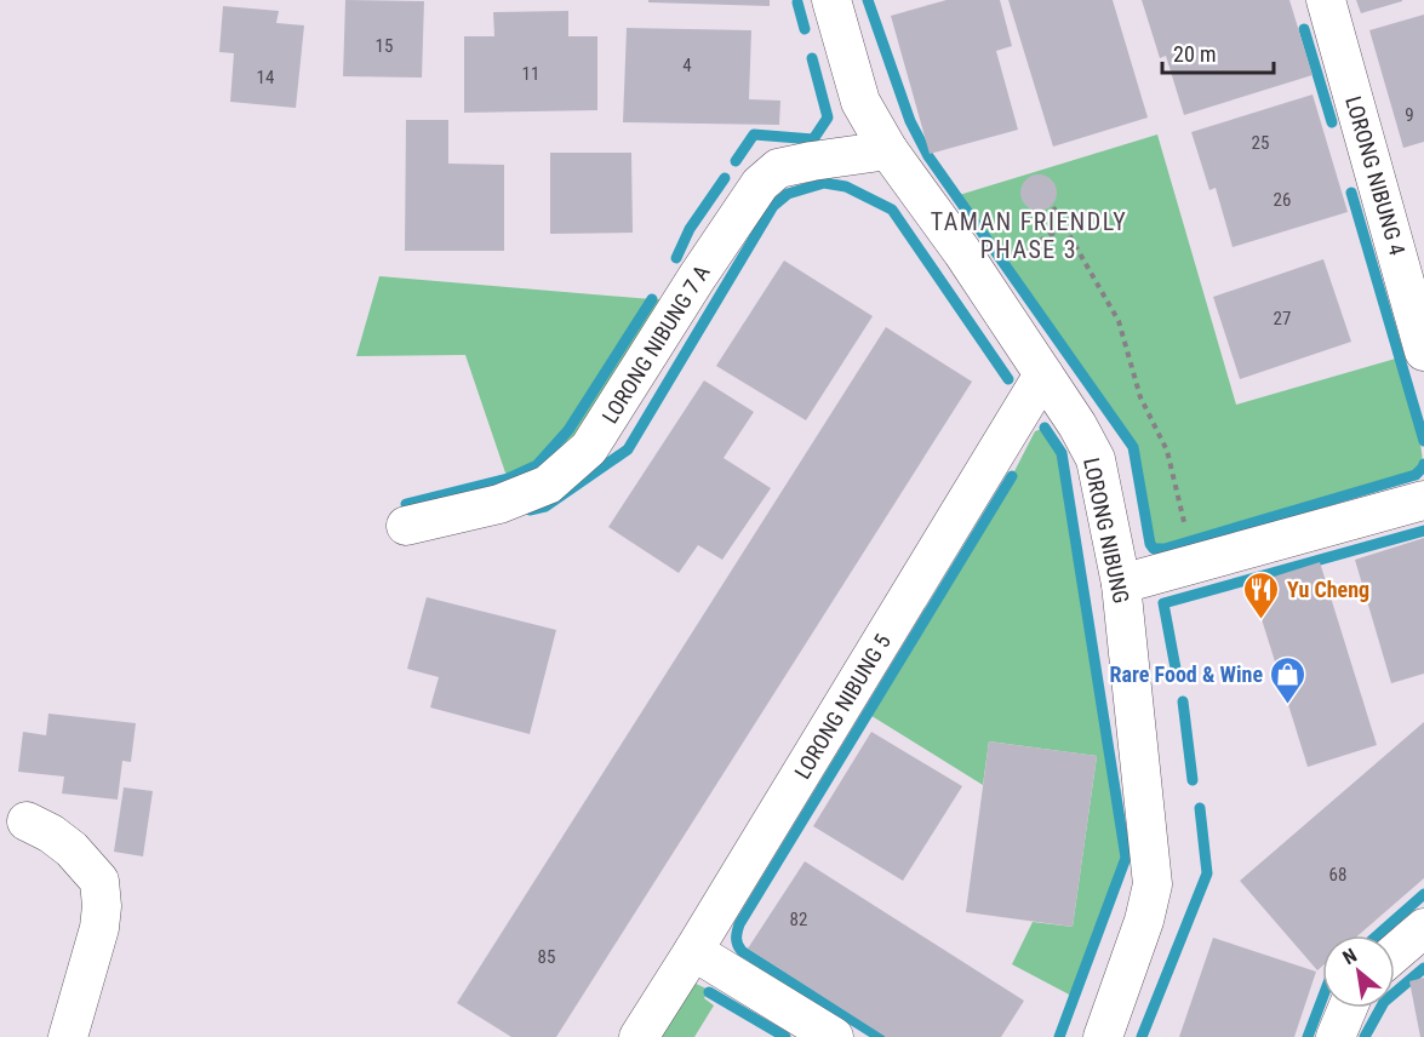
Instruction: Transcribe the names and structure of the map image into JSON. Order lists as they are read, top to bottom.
{
  "streets": {
    "street": [
      "LORONG NIBUNG 4",
      "LORONG NIBUNG 7 A",
      "LORONG NIBUNG",
      "LORONG NIBUNG 5"
    ]
  },
  "crossings": [
    ["LORONG NIBUNG 7 A", "LORONG NIBUNG"],
    ["LORONG NIBUNG", "LORONG NIBUNG 5"]
  ],
  "districts": ["TAMAN FRIENDLY PHASE 3"],
  "places": {
    "restaurant": ["Yu Cheng"],
    "shop": ["Rare Food & Wine"]
  },
  "house_numbers": [
    "15",
    "4",
    "11",
    "14",
    "9",
    "25",
    "26",
    "27",
    "68",
    "82",
    "85"
  ],
  "scale_bar": "20 m",
  "north": "top left"
}
